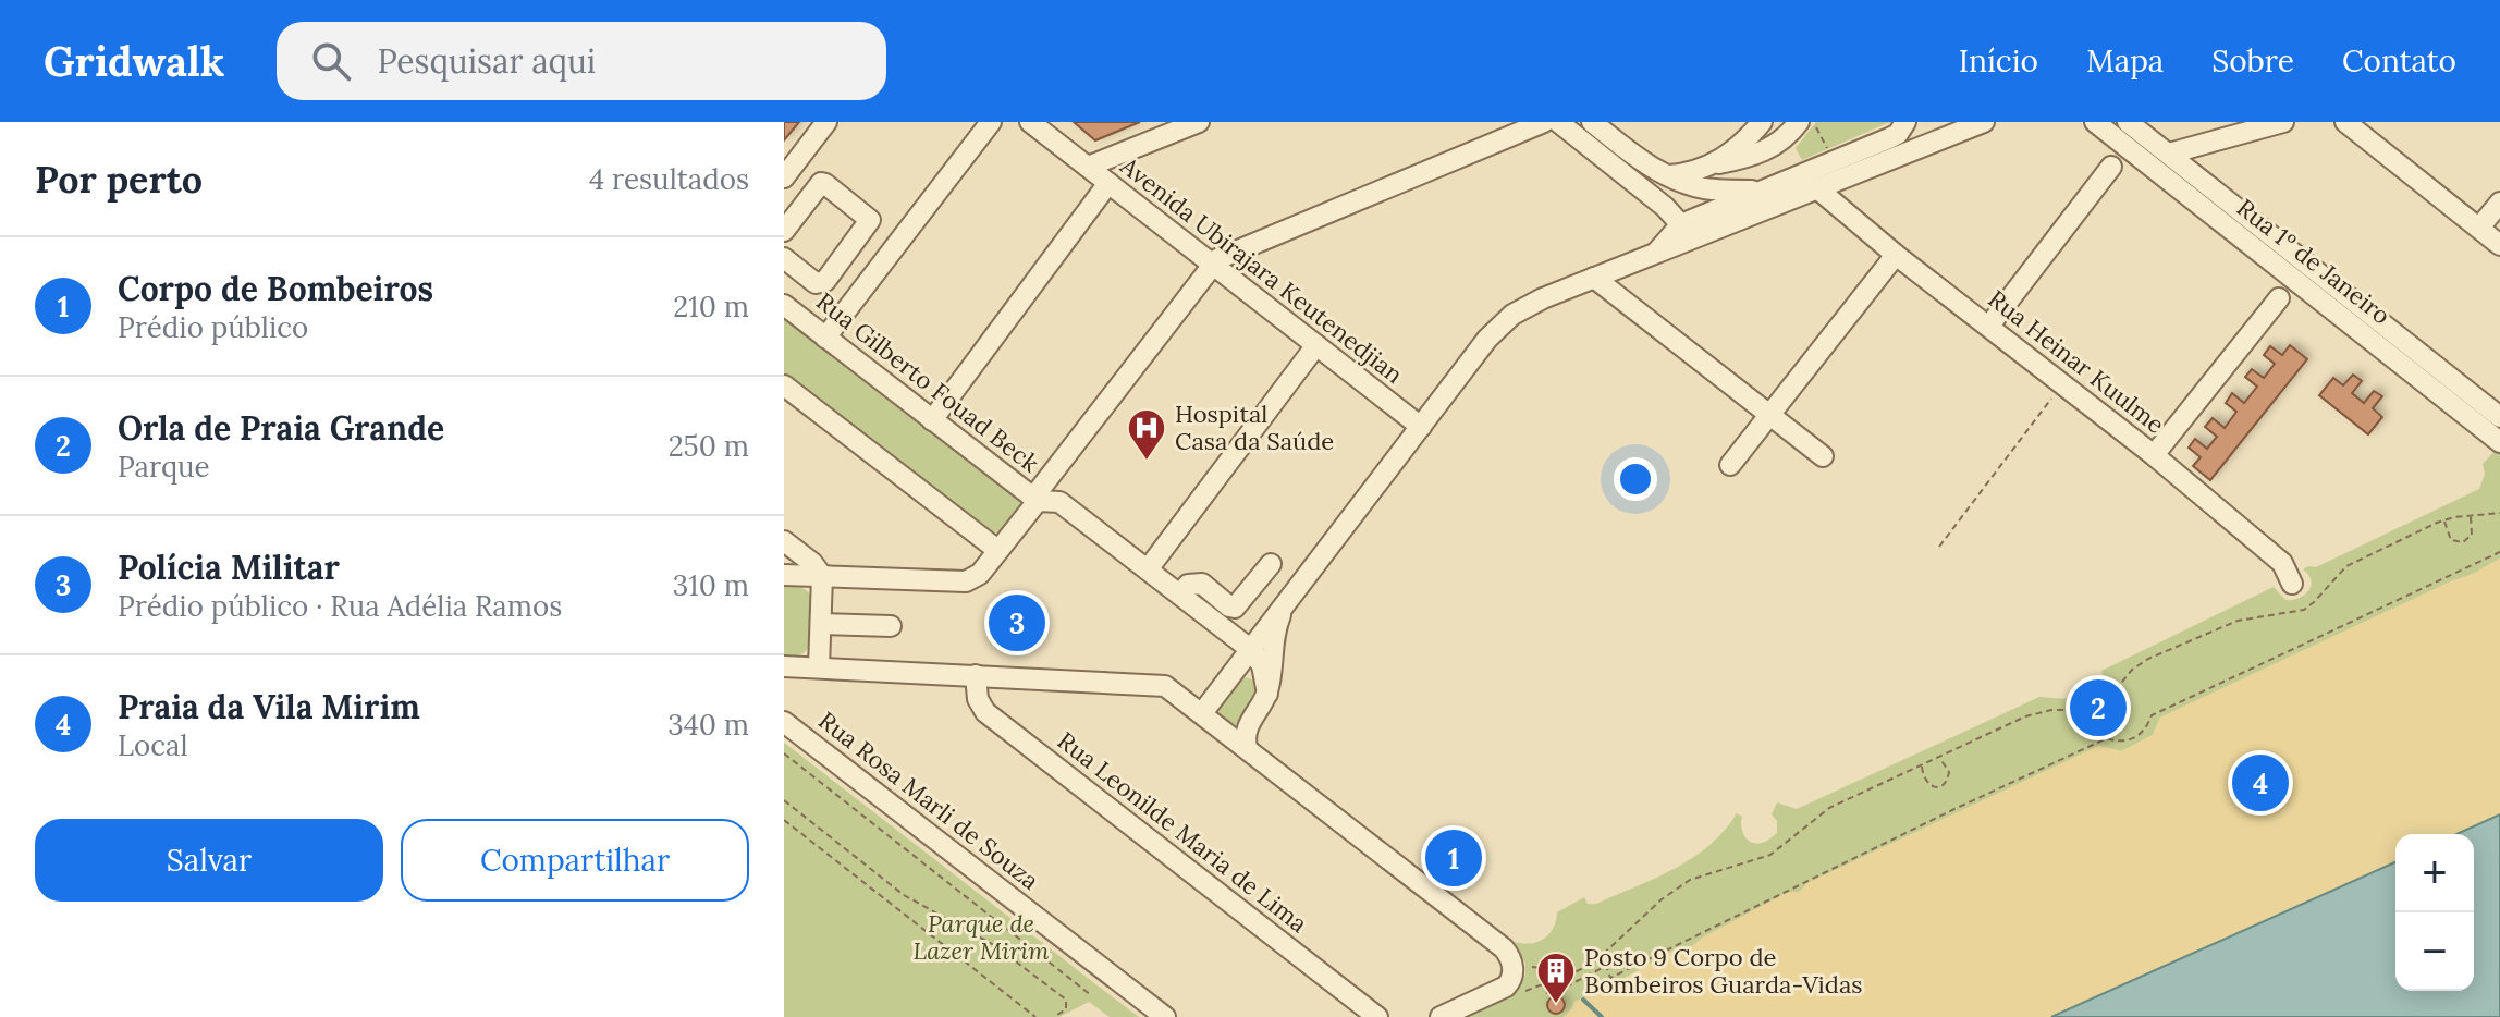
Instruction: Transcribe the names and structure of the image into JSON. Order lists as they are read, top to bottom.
{
  "streets": {
    "street": [
      "Rua 1º de Janeiro",
      "Avenida Ubirajara Keutenedjian",
      "Rua Heinar Kuulme",
      "Rua Gilberto Fouad Beck",
      "Rua Rosa Marli de Souza",
      "Rua Leonilde Maria de Lima"
    ]
  },
  "parks": ["Parque de Lazer Mirim"],
  "places": {
    "hospital": ["Hospital Casa da Saúde"],
    "building": ["Posto 9 Corpo de Bombeiros Guarda-Vidas"]
  },
  "page": {
    "header": "Gridwalk",
    "search": "Pesquisar aqui",
    "nav": [
      "Início",
      "Mapa",
      "Sobre",
      "Contato"
    ],
    "heading": ["Por perto", "4 resultados"],
    "list": [
      {
        "mark": "1",
        "name": "Corpo de Bombeiros",
        "note": "Prédio público",
        "value": "210 m"
      },
      {
        "mark": "2",
        "name": "Orla de Praia Grande",
        "note": "Parque",
        "value": "250 m"
      },
      {
        "mark": "3",
        "name": "Polícia Militar",
        "note": "Prédio público · Rua Adélia Ramos",
        "value": "310 m"
      },
      {
        "mark": "4",
        "name": "Praia da Vila Mirim",
        "note": "Local",
        "value": "340 m"
      }
    ],
    "pins": [
      "3",
      "2",
      "4",
      "1"
    ],
    "buttons": ["Salvar", "Compartilhar"],
    "map_buttons": ["+", "−"]
  }
}
